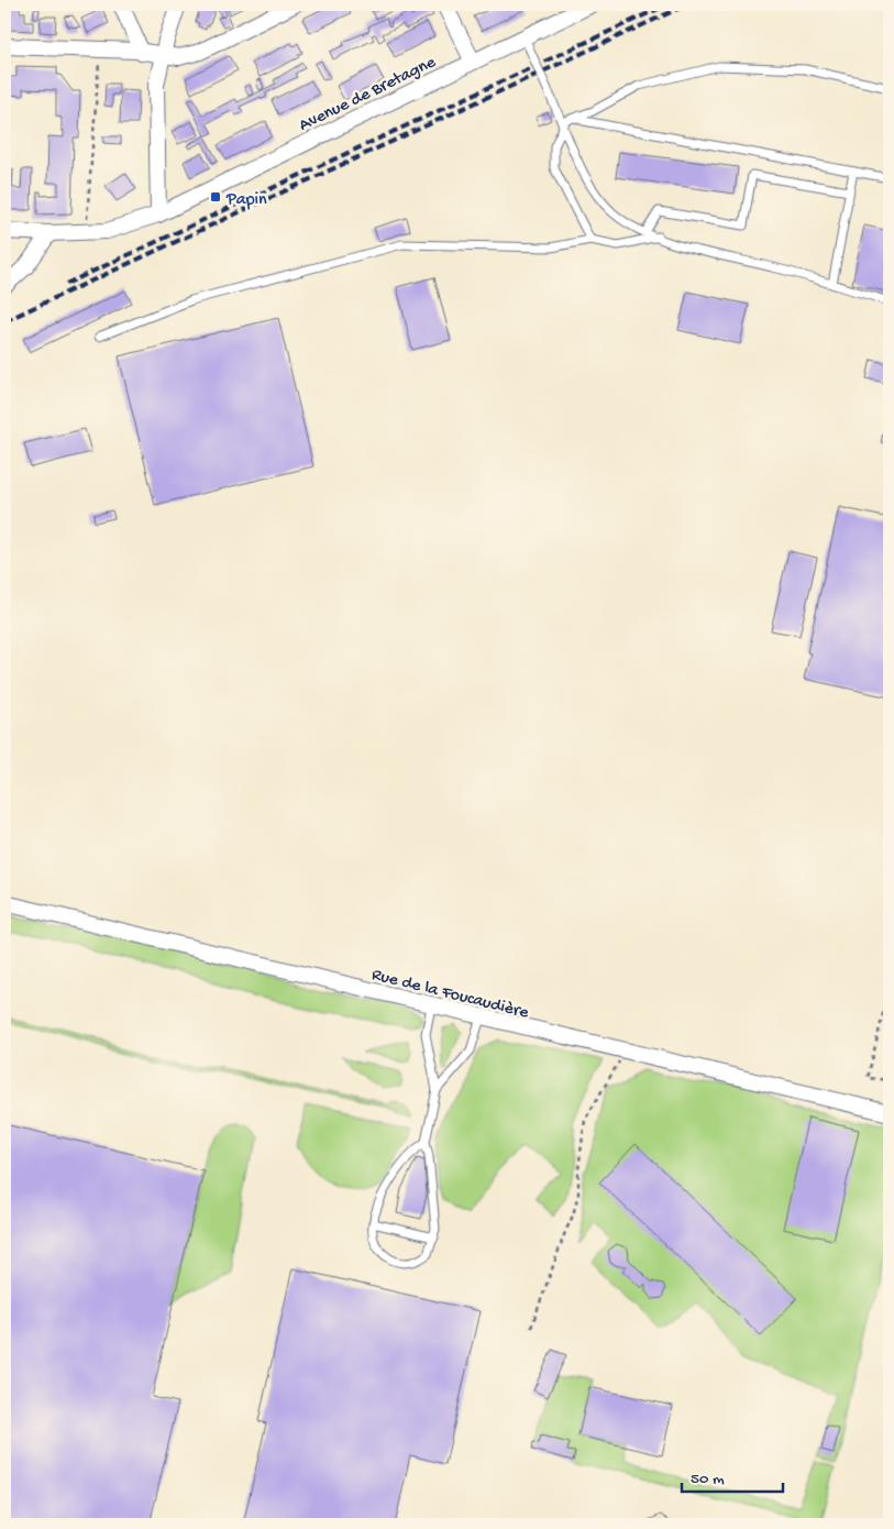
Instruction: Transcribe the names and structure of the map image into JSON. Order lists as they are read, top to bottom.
{
  "streets": {
    "street": ["Avenue de Bretagne", "Rue de la Foucaudière"]
  },
  "places": {
    "transit": ["Papin"]
  },
  "scale_bar": "50 m"
}
